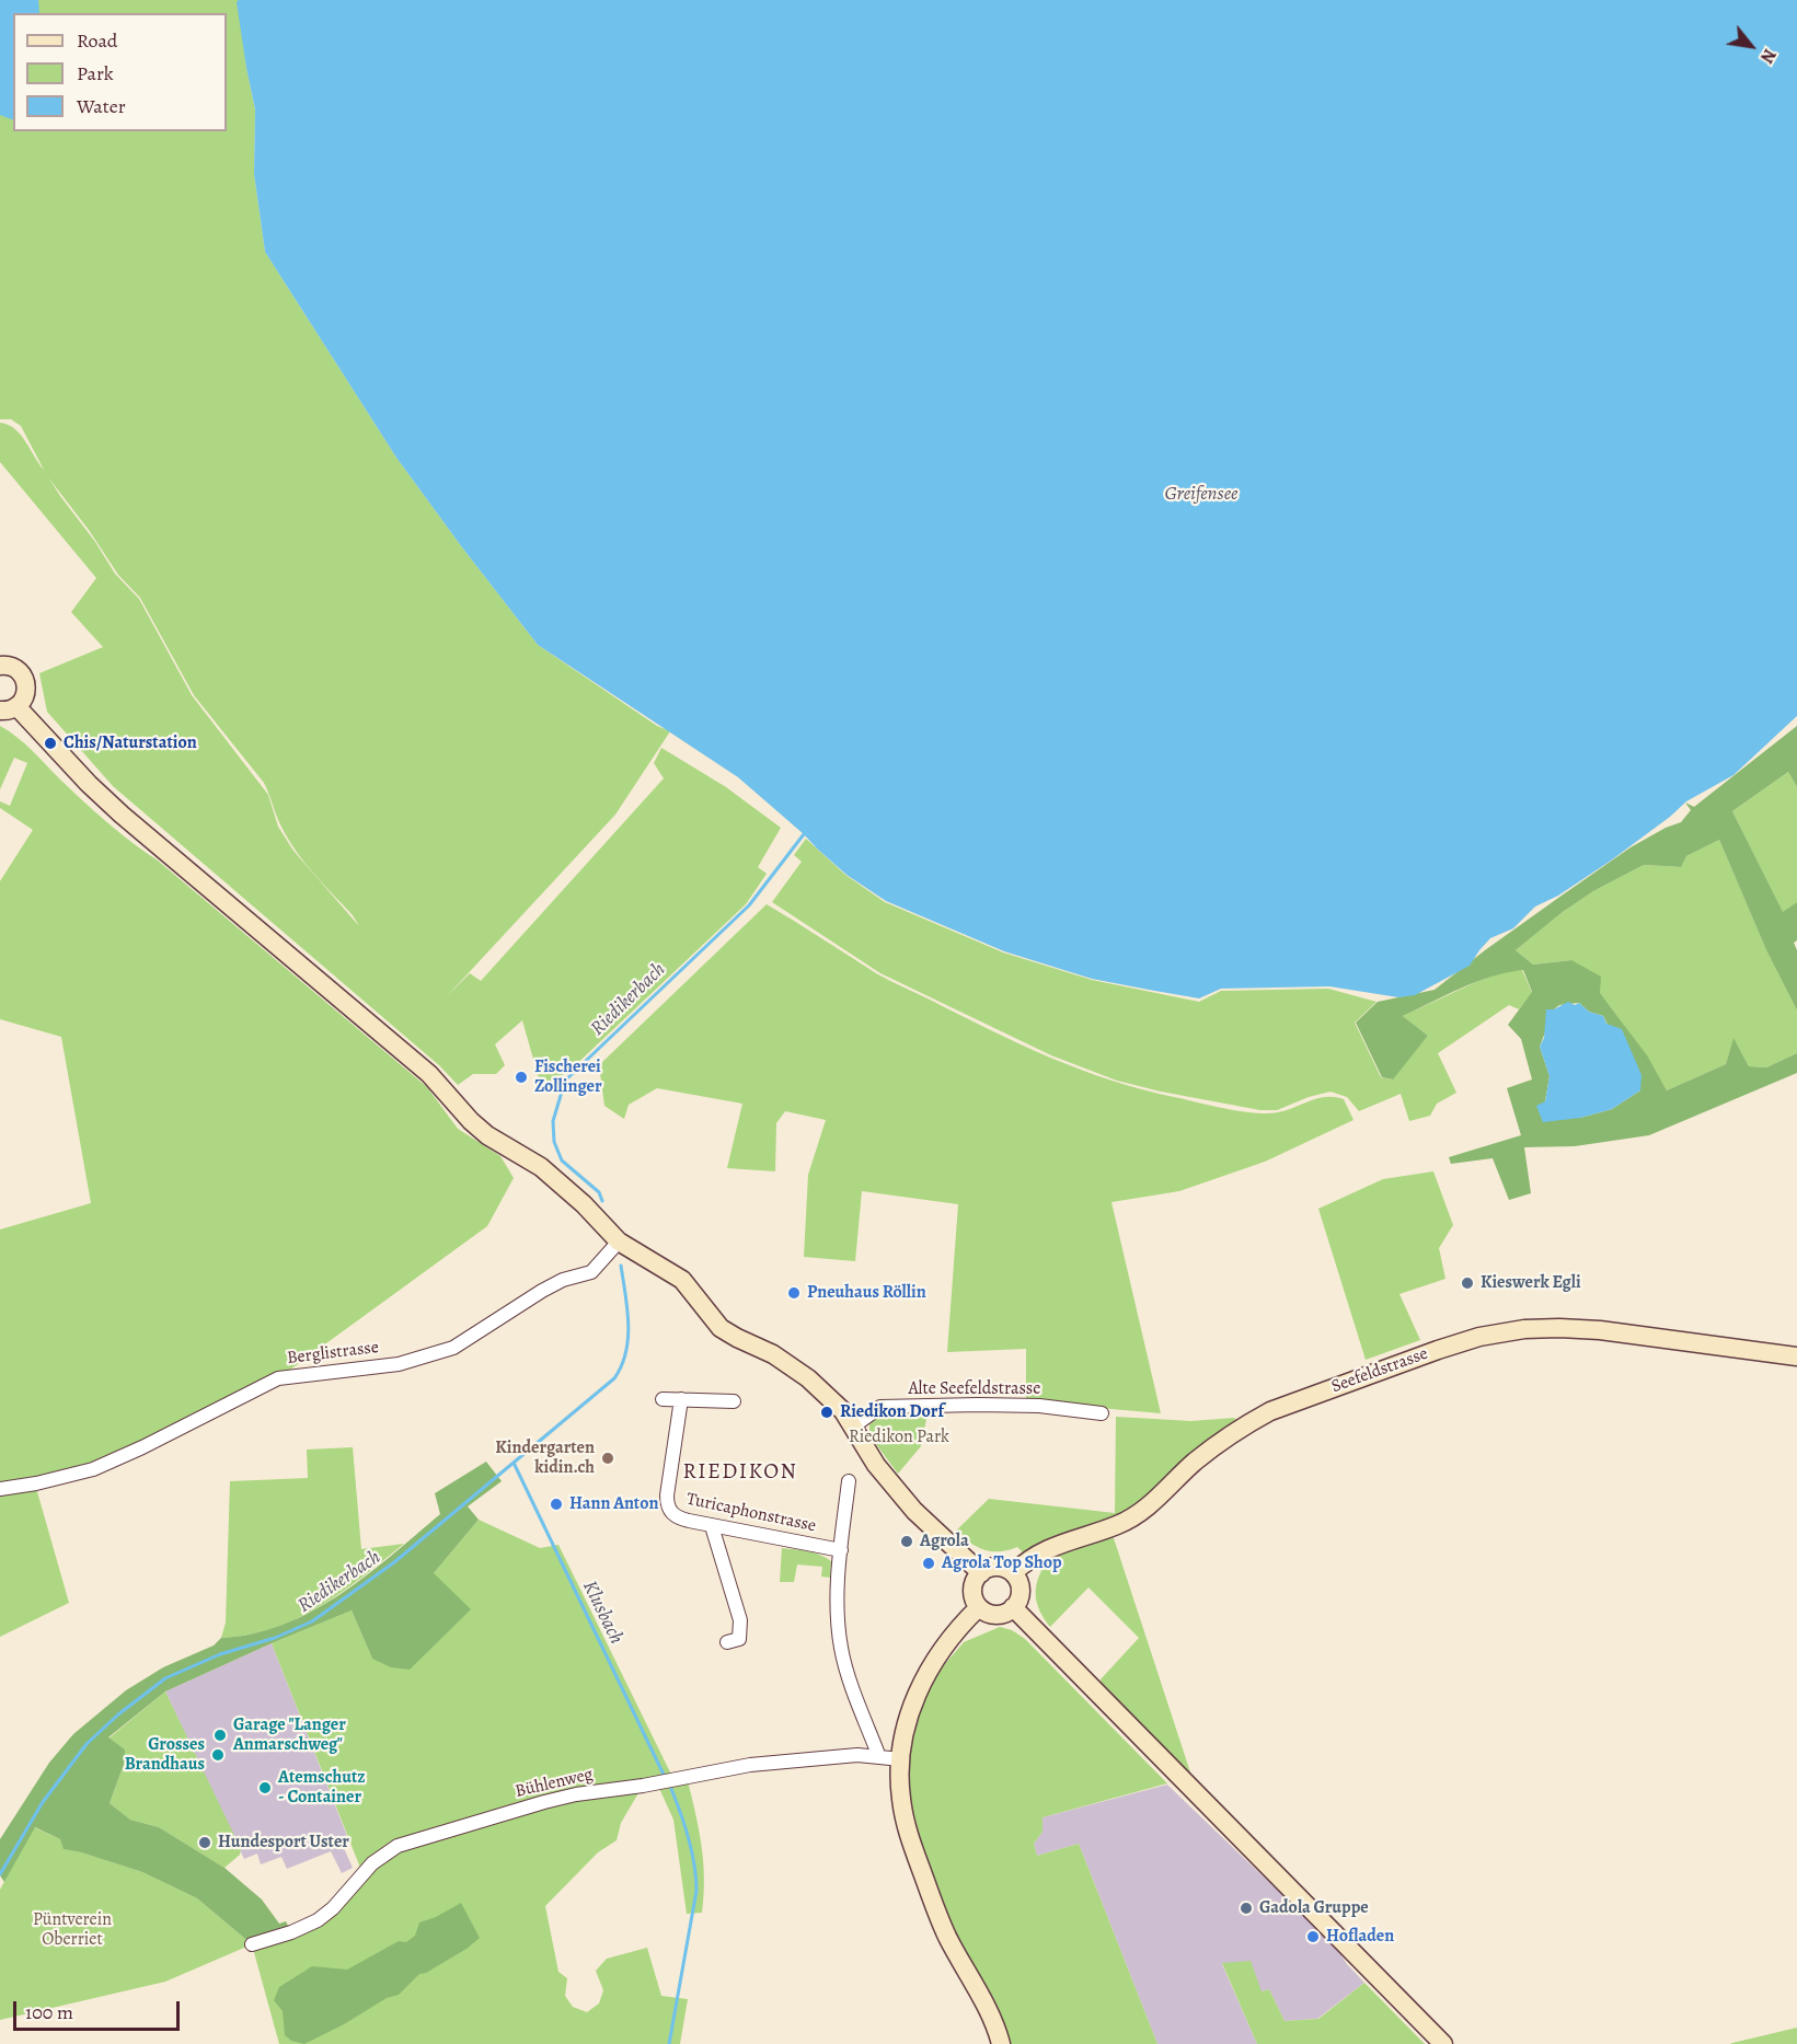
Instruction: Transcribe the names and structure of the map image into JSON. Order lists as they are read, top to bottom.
{
  "streets": {
    "main road": ["Seefeldstrasse"],
    "street": [
      "Berglistrasse",
      "Alte Seefeldstrasse",
      "Turicaphonstrasse",
      "Bühlenweg"
    ]
  },
  "districts": ["RIEDIKON"],
  "water": ["Greifensee", "Riedikerbach", "Klusbach"],
  "parks": ["Riedikon Park", "Püntverein Oberriet"],
  "places": [
    "Chis/Naturstation",
    "Fischerei Zollinger",
    "Kieswerk Egli",
    "Pneuhaus Röllin",
    "Riedikon Dorf",
    "Kindergarten kidin.ch",
    "Hann Anton",
    "Agrola",
    "Agrola Top Shop",
    "Garage \"Langer Anmarschweg\"",
    "Grosses Brandhaus",
    "Atemschutz - Container",
    "Hundesport Uster",
    "Gadola Gruppe",
    "Hofladen"
  ],
  "legend": ["Road", "Park", "Water"],
  "scale_bar": "100 m",
  "north": "bottom right"
}
